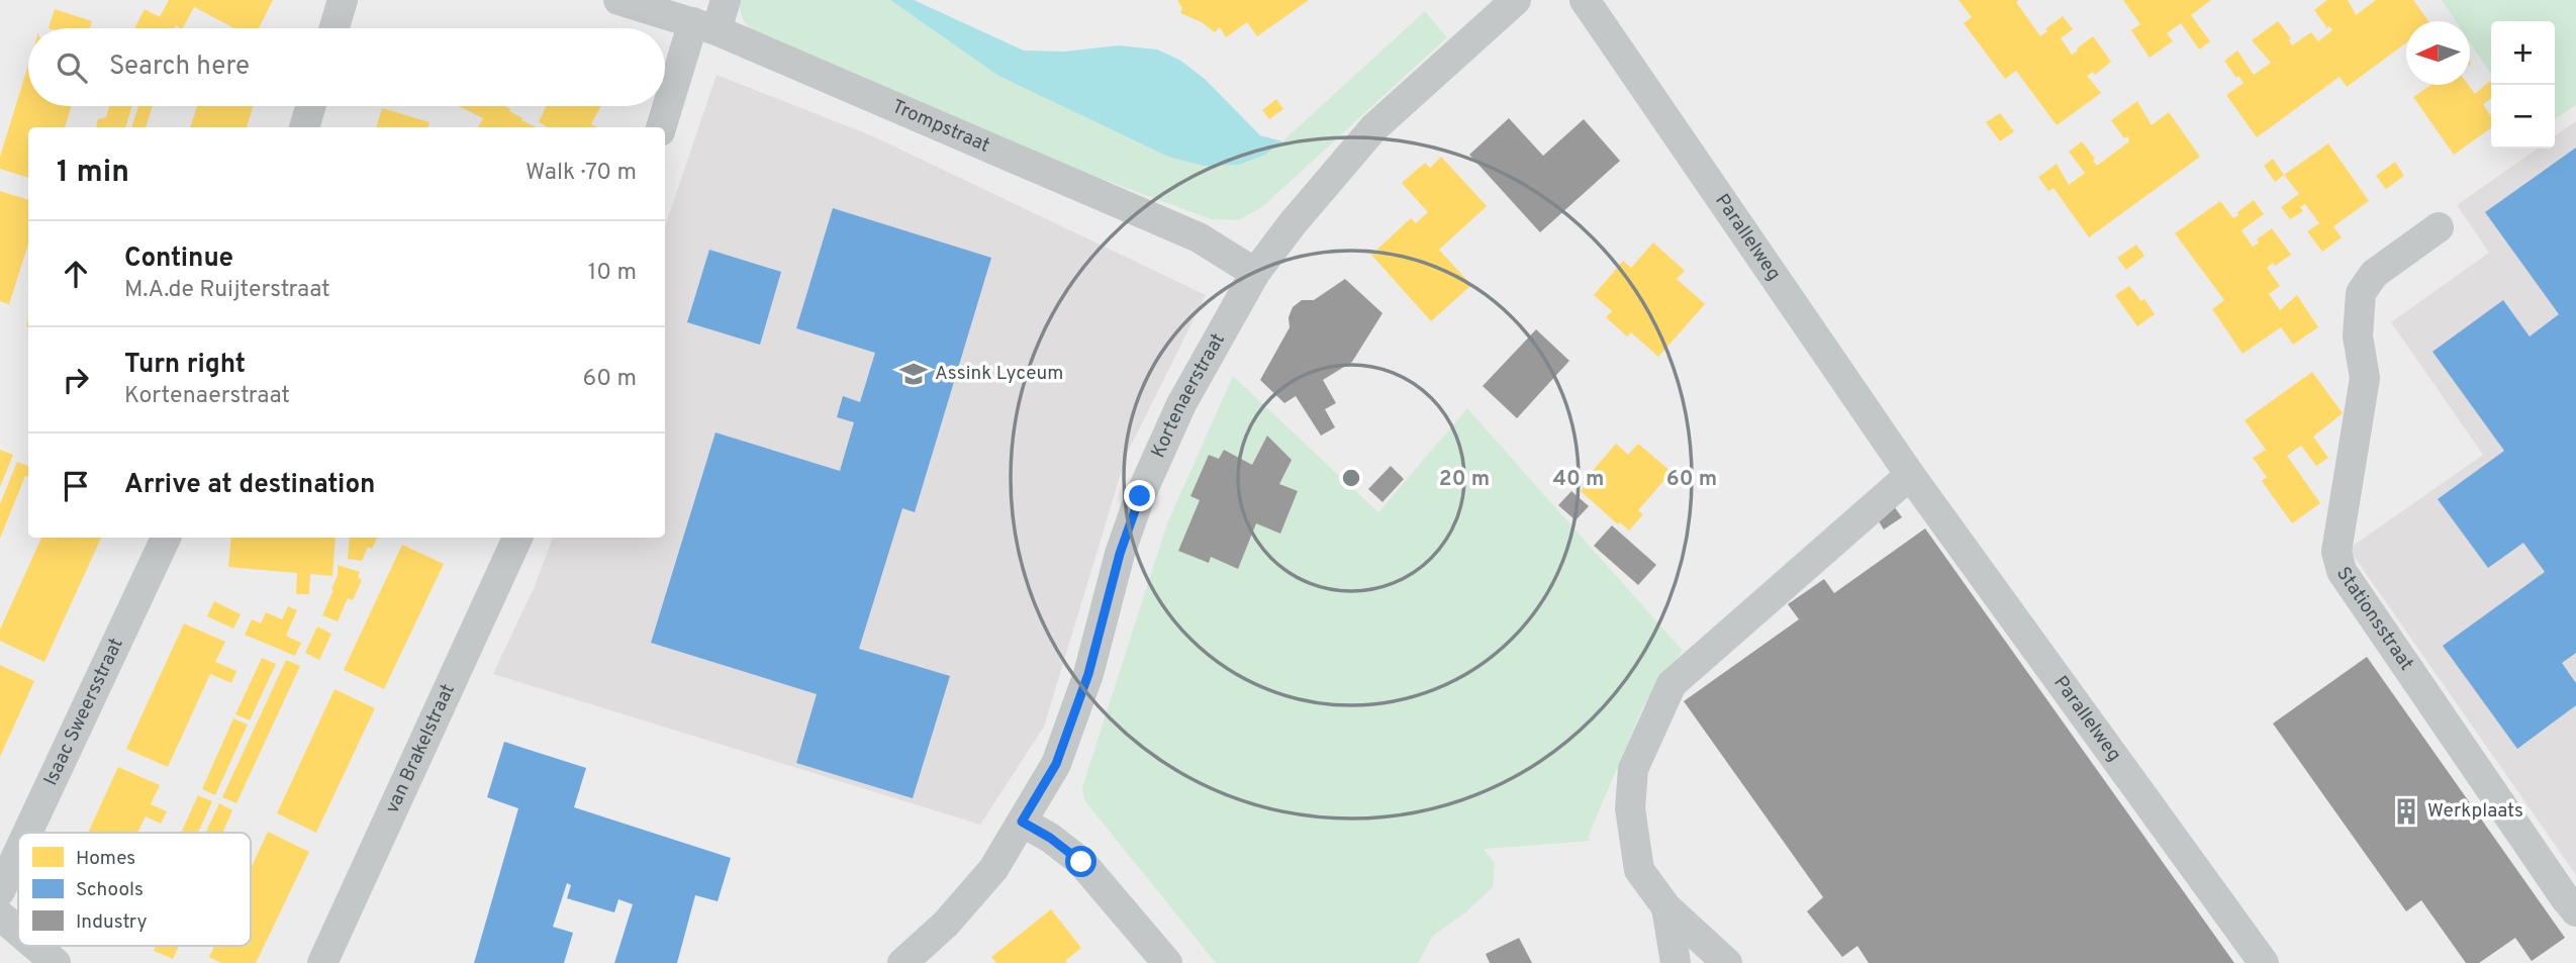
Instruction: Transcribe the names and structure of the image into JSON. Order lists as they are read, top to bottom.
{
  "streets": {
    "street": [
      "Trompstraat",
      "Parallelweg",
      "Kortenaerstraat",
      "Stationsstraat",
      "Isaac Sweersstraat",
      "van Brakelstraat"
    ]
  },
  "crossings": [
    ["Trompstraat", "Kortenaerstraat"]
  ],
  "places": {
    "school or university": ["Assink Lyceum"],
    "building": ["Werkplaats"]
  },
  "legend": ["Homes", "Schools", "Industry"],
  "north": "left",
  "page": {
    "map_buttons": ["+", "−"],
    "search": "Search here",
    "heading": ["1 min", "Walk · 70 m"],
    "list": [
      ["Continue", "M.A.de Ruijterstraat", "10 m"],
      ["Turn right", "Kortenaerstraat", "60 m"],
      "Arrive at destination"
    ]
  },
  "rings": ["20 m", "40 m", "60 m"]
}
